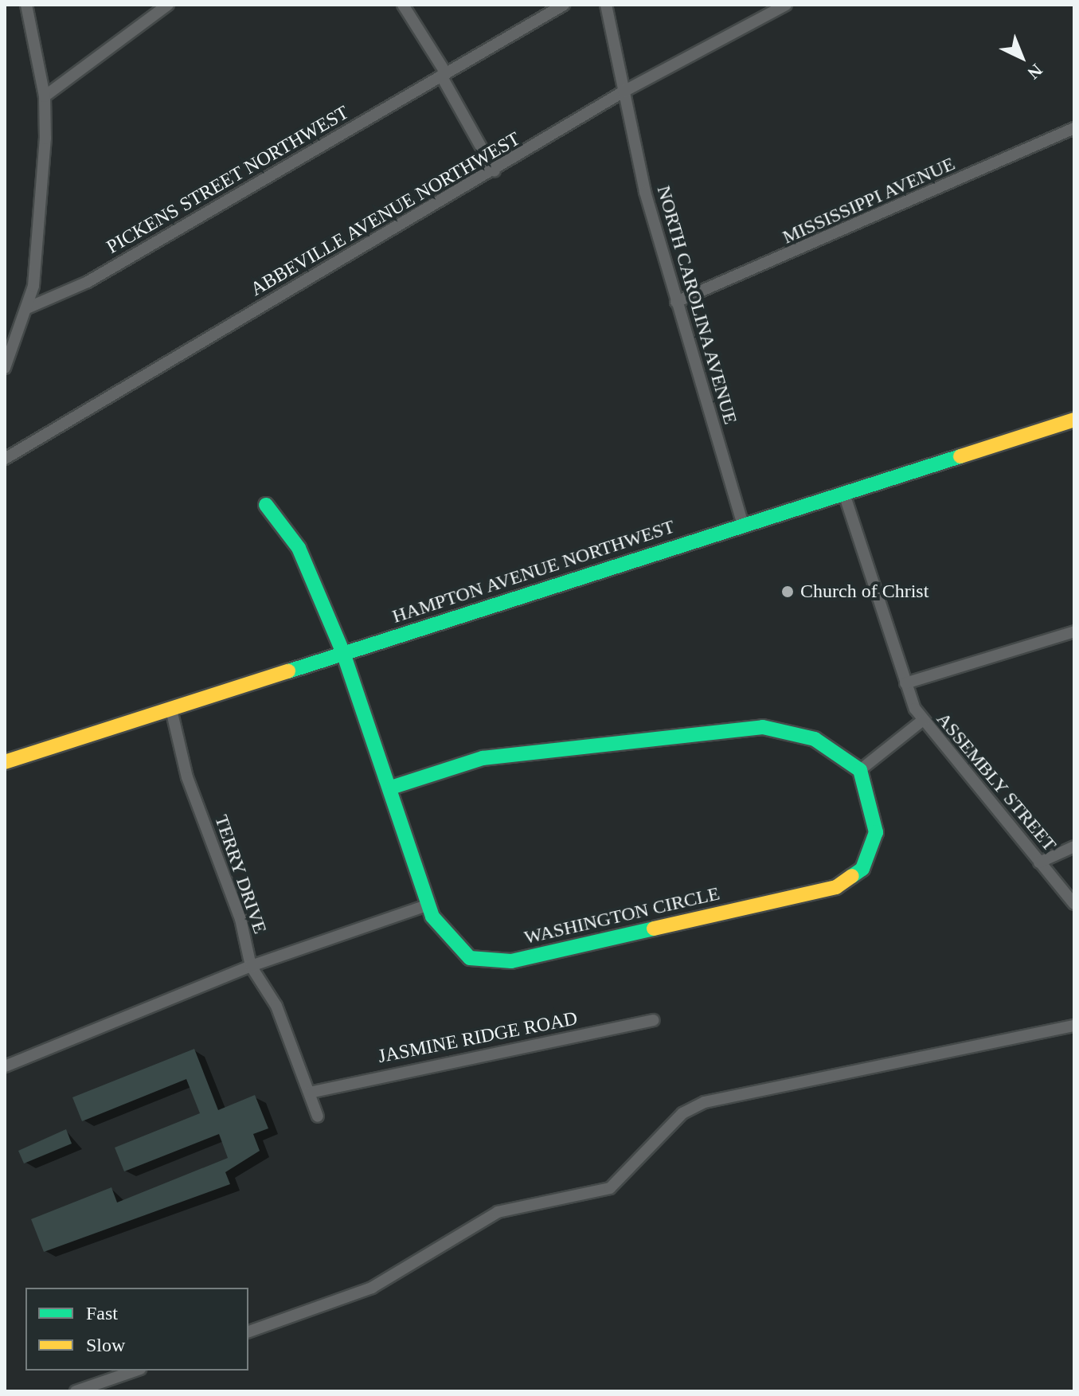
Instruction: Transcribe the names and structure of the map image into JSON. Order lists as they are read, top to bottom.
{
  "streets": {
    "street": [
      "PICKENS STREET NORTHWEST",
      "MISSISSIPPI AVENUE",
      "ABBEVILLE AVENUE NORTHWEST",
      "NORTH CAROLINA AVENUE",
      "HAMPTON AVENUE NORTHWEST",
      "ASSEMBLY STREET",
      "TERRY DRIVE",
      "WASHINGTON CIRCLE",
      "JASMINE RIDGE ROAD"
    ]
  },
  "crossings": [
    ["MISSISSIPPI AVENUE", "NORTH CAROLINA AVENUE"],
    ["ABBEVILLE AVENUE NORTHWEST", "NORTH CAROLINA AVENUE"],
    ["NORTH CAROLINA AVENUE", "HAMPTON AVENUE NORTHWEST"],
    ["HAMPTON AVENUE NORTHWEST", "ASSEMBLY STREET"],
    ["HAMPTON AVENUE NORTHWEST", "TERRY DRIVE"],
    ["HAMPTON AVENUE NORTHWEST", "WASHINGTON CIRCLE"],
    ["TERRY DRIVE", "JASMINE RIDGE ROAD"]
  ],
  "places": ["Church of Christ"],
  "legend": ["Fast", "Slow"],
  "north": "bottom right"
}
